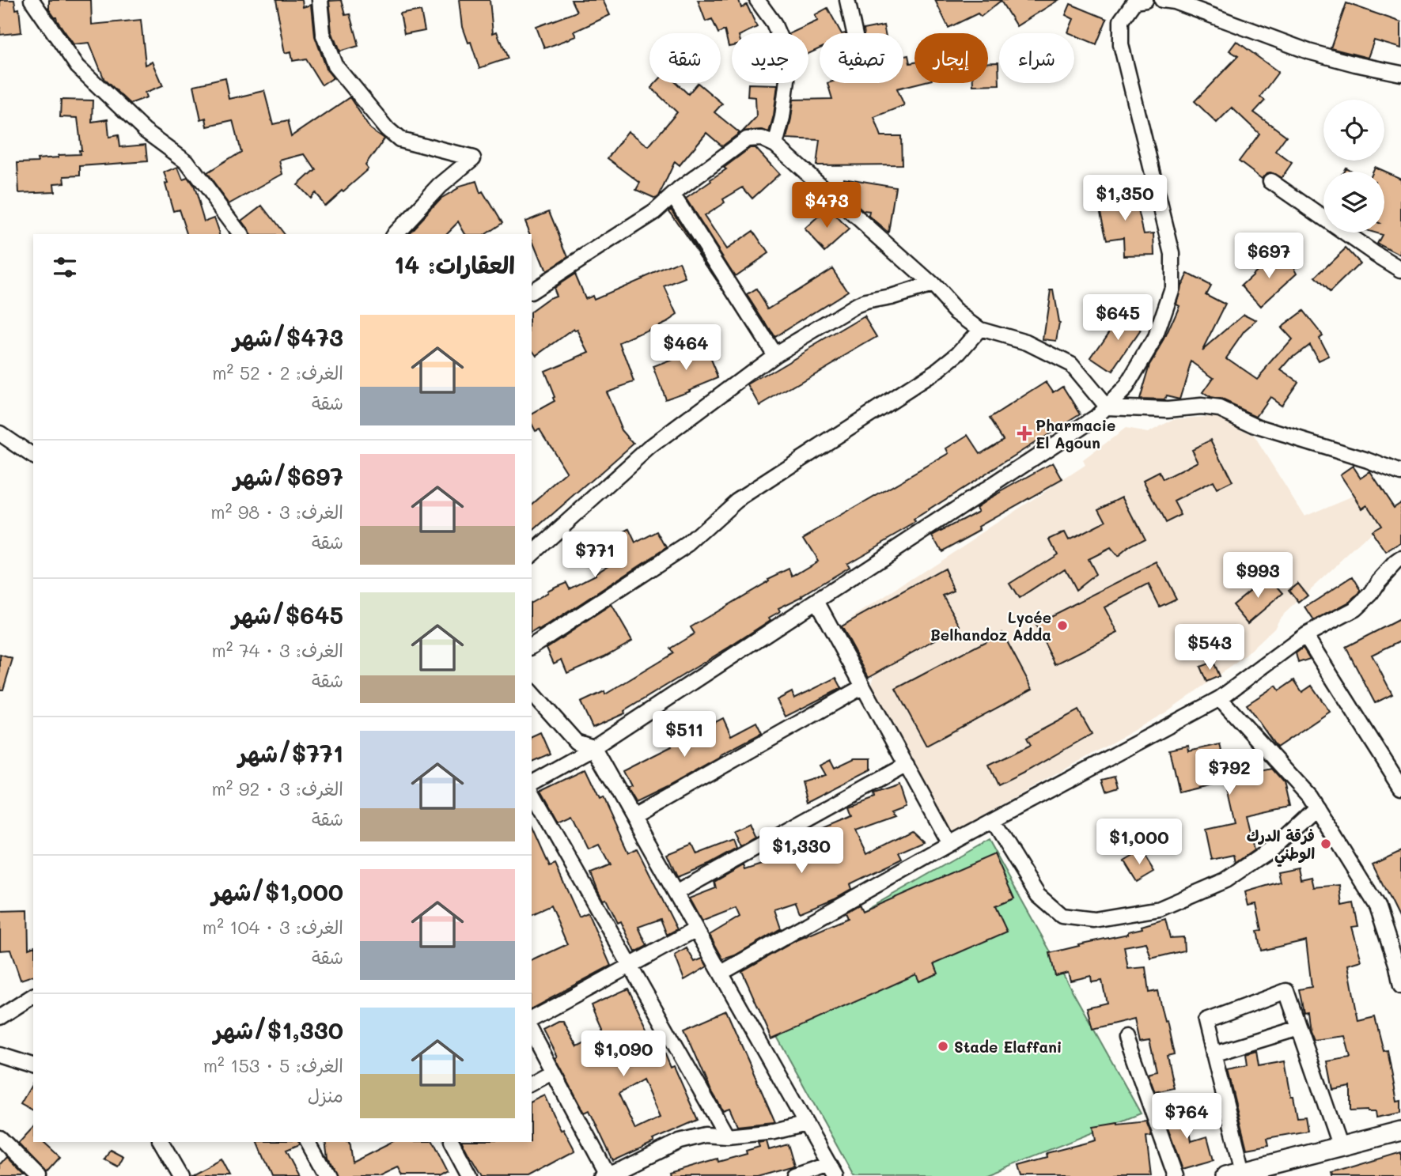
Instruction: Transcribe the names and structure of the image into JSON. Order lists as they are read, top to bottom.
{
  "places": {
    "health": ["Pharmacie El Agoun"],
    "other": ["Lycée Belhandoz Adda", "فرقة الدرك الوطني", "Stade Elaffani"]
  },
  "page": {
    "chip": [
      "شراء",
      "إيجار",
      "تصفية",
      "جديد",
      "شقة"
    ],
    "price": [
      "$1,350",
      "$473",
      "$697",
      "$645",
      "$464",
      "$771",
      "$993",
      "$543",
      "$511",
      "$792",
      "$1,000",
      "$1,330",
      "$1,090",
      "$764"
    ],
    "heading": "العقارات: 14",
    "list": [
      {
        "name": "$473/شهر",
        "note": "الغرف: 2 · 52 m² · شقة"
      },
      {
        "name": "$697/شهر",
        "note": "الغرف: 3 · 98 m² · شقة"
      },
      {
        "name": "$645/شهر",
        "note": "الغرف: 3 · 74 m² · شقة"
      },
      {
        "name": "$771/شهر",
        "note": "الغرف: 3 · 92 m² · شقة"
      },
      {
        "name": "$1,000/شهر",
        "note": "الغرف: 3 · 104 m² · شقة"
      },
      {
        "name": "$1,330/شهر",
        "note": "الغرف: 5 · 153 m² · منزل"
      }
    ]
  }
}
